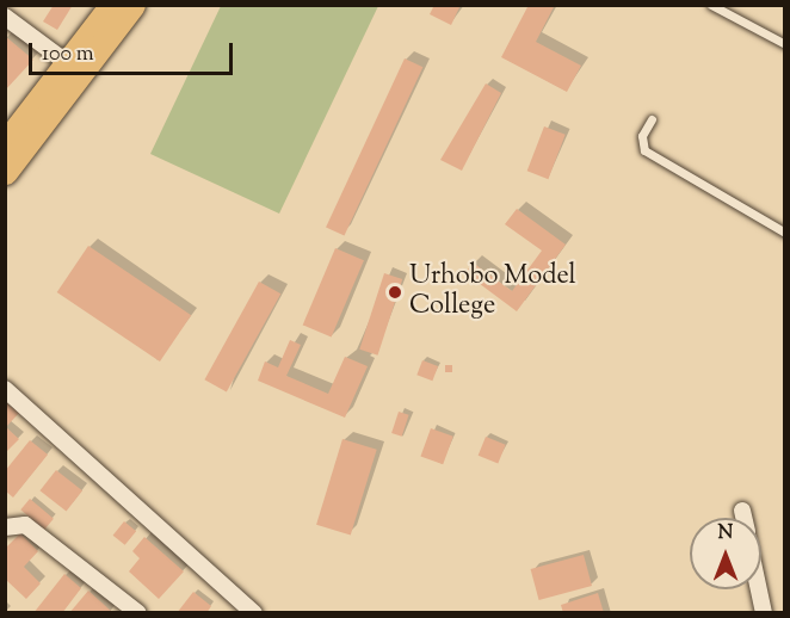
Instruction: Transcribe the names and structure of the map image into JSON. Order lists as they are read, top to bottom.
{
  "places": ["Urhobo Model College"],
  "scale_bar": "100 m",
  "north": "top"
}
